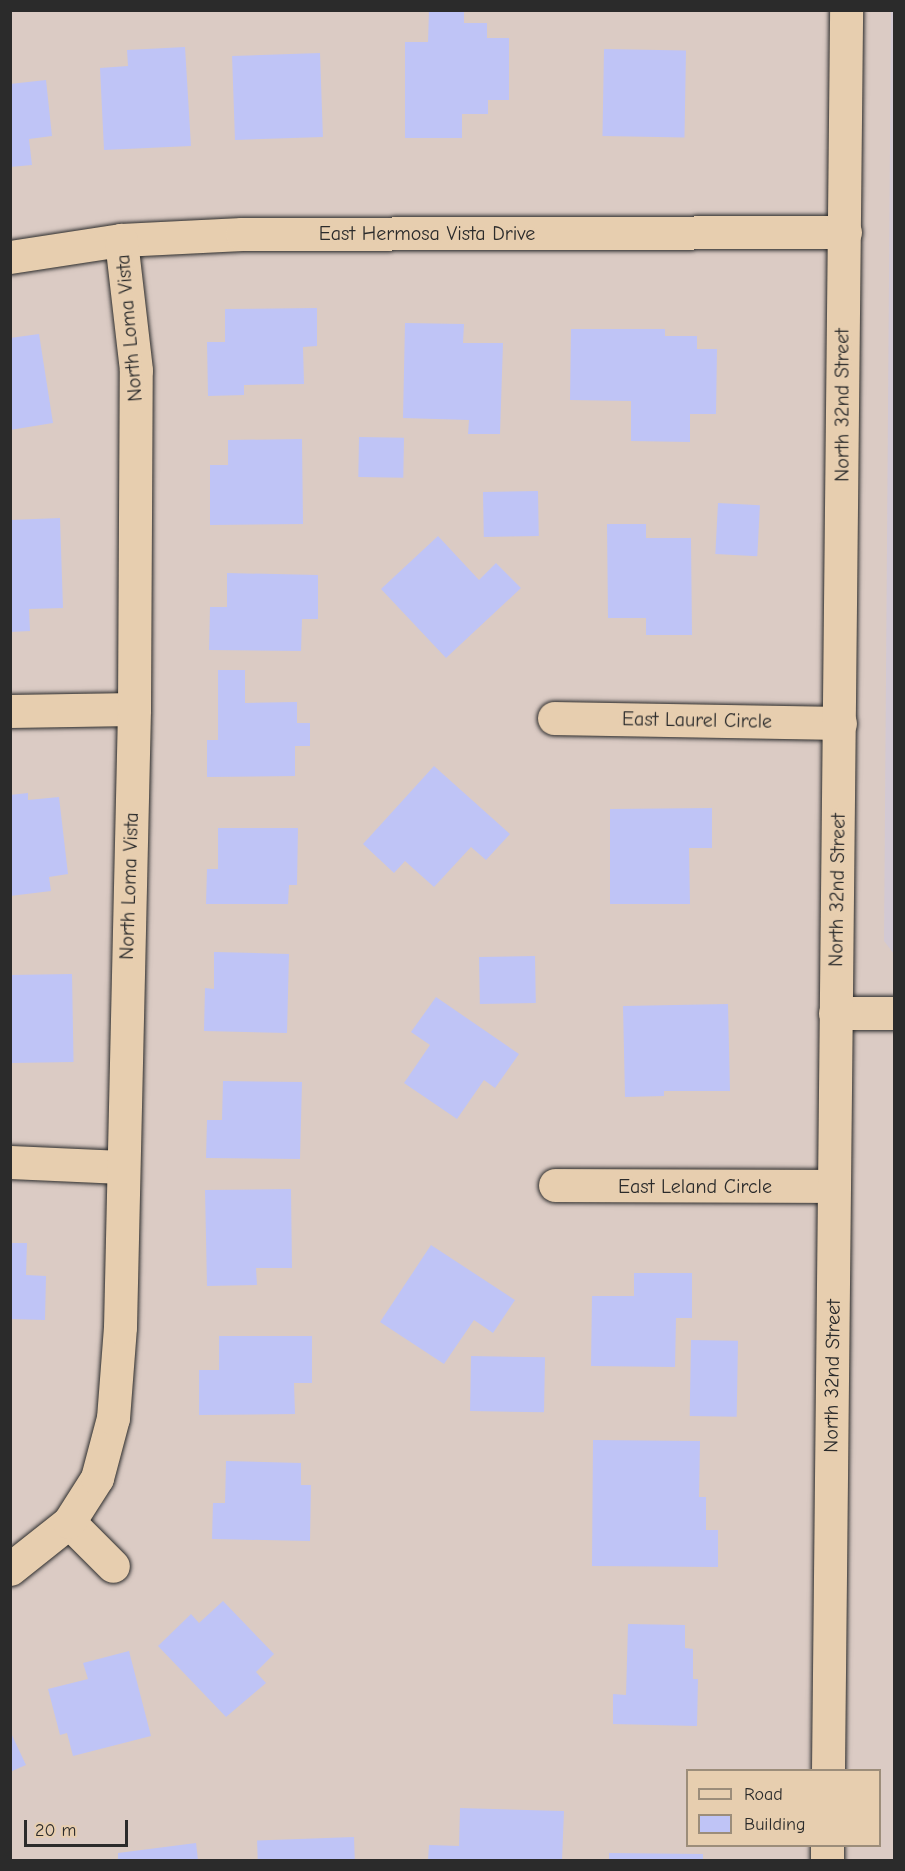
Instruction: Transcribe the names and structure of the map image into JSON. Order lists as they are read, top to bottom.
{
  "streets": {
    "street": [
      "East Hermosa Vista Drive",
      "North Loma Vista",
      "North 32nd Street",
      "East Laurel Circle",
      "East Leland Circle"
    ]
  },
  "crossings": [
    ["East Hermosa Vista Drive", "North Loma Vista"],
    ["East Hermosa Vista Drive", "North 32nd Street"],
    ["North 32nd Street", "East Laurel Circle"],
    ["North 32nd Street", "East Leland Circle"]
  ],
  "legend": ["Road", "Building"],
  "scale_bar": "20 m"
}
